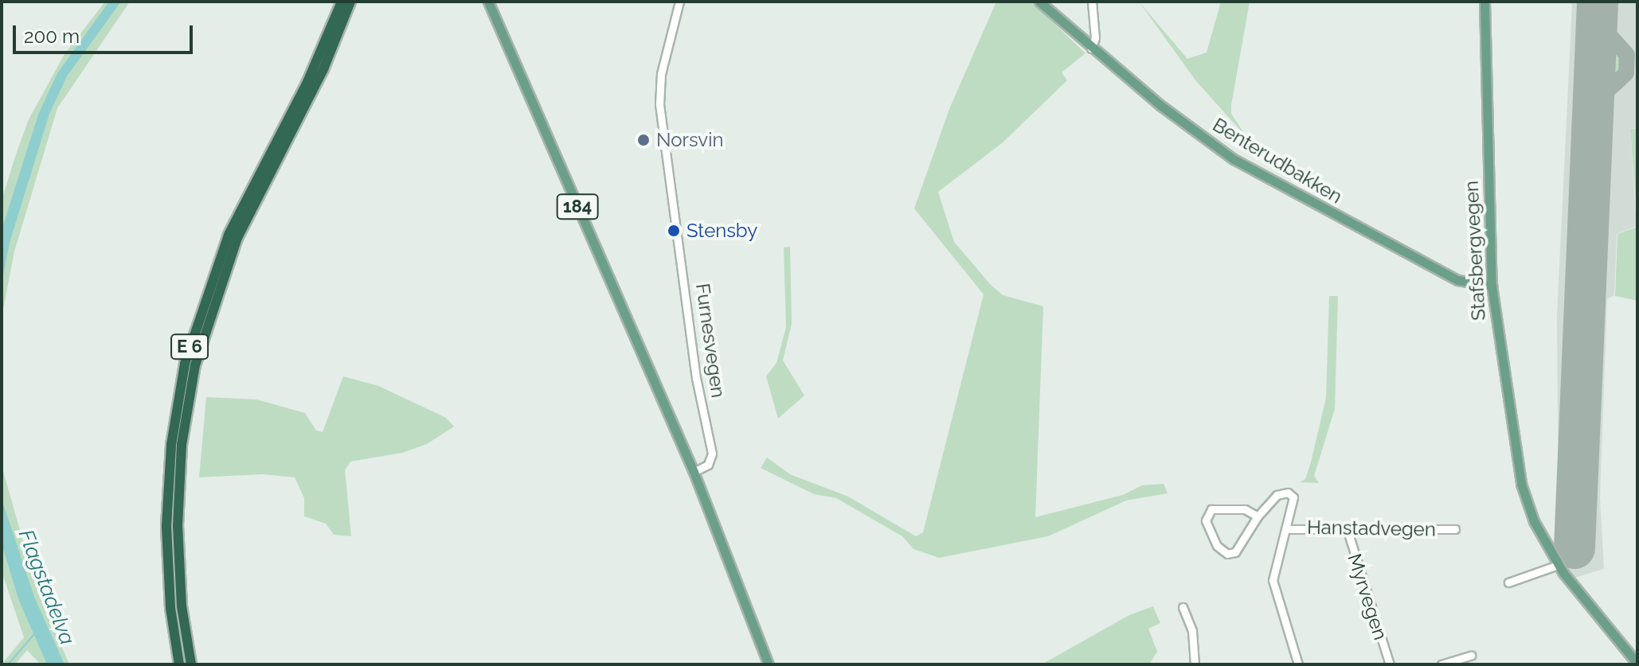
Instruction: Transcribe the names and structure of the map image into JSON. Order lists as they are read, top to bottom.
{
  "streets": {
    "highway": ["E 6"],
    "main road": ["Benterudbakken", "184", "Stafsbergvegen"],
    "street": ["Furnesvegen", "Hanstadvegen", "Myrvegen"]
  },
  "crossings": [
    ["Benterudbakken", "Stafsbergvegen"],
    ["184", "Furnesvegen"],
    ["Hanstadvegen", "Myrvegen"]
  ],
  "water": ["Flagstadelva"],
  "places": ["Norsvin", "Stensby"],
  "scale_bar": "200 m"
}
